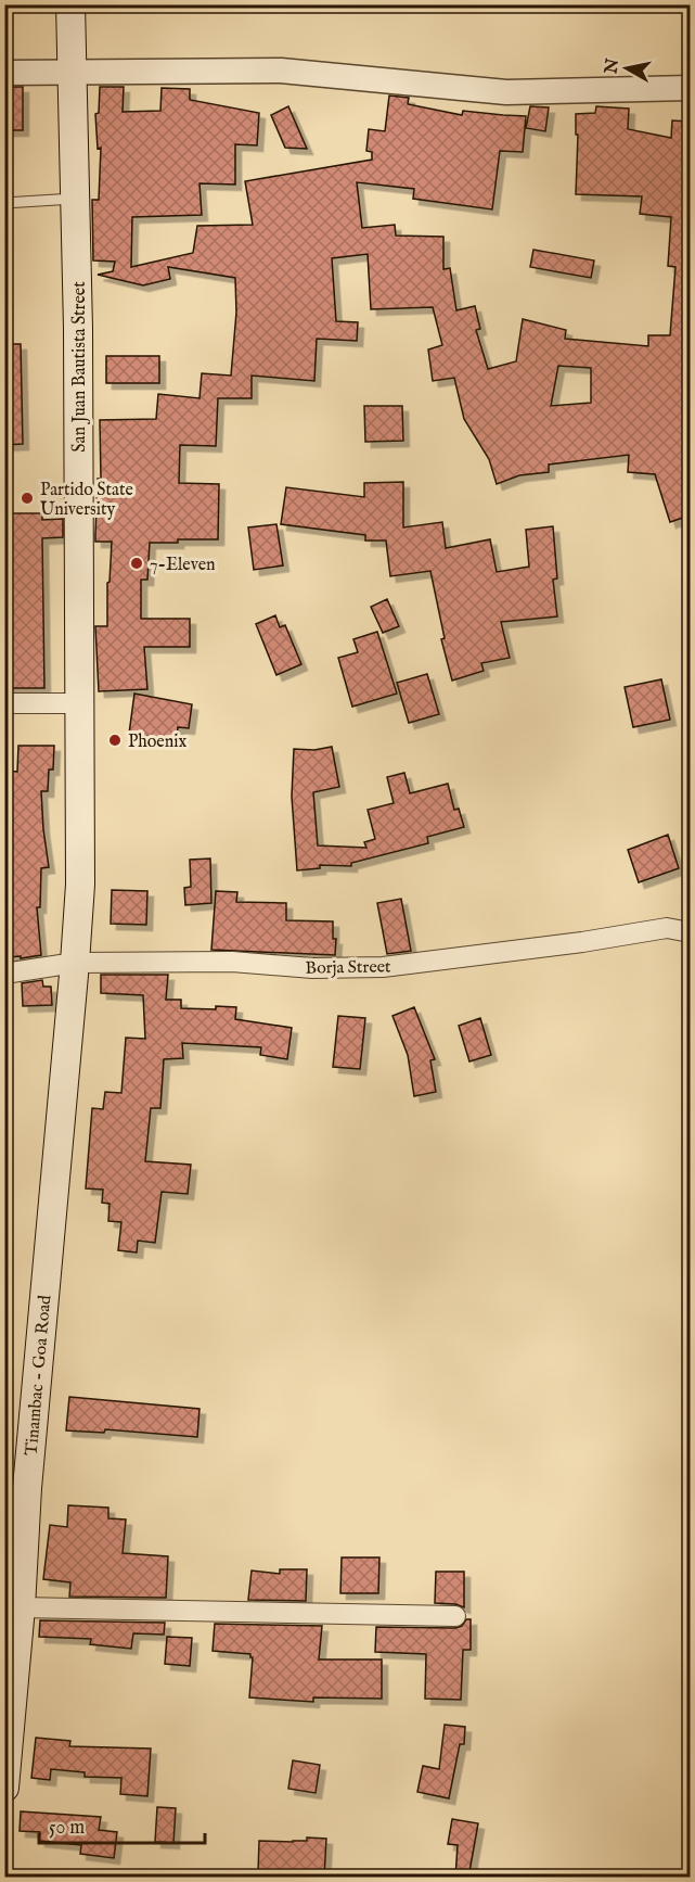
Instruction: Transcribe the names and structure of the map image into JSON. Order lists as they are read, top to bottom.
{
  "streets": {
    "main road": ["San Juan Bautista Street", "Tinambac - Goa Road"],
    "street": ["Borja Street"]
  },
  "crossings": [
    ["San Juan Bautista Street", "Borja Street"],
    ["San Juan Bautista Street", "Tinambac - Goa Road"],
    ["Borja Street", "Tinambac - Goa Road"]
  ],
  "places": ["Partido State University", "7-Eleven", "Phoenix"],
  "scale_bar": "50 m",
  "north": "left"
}
